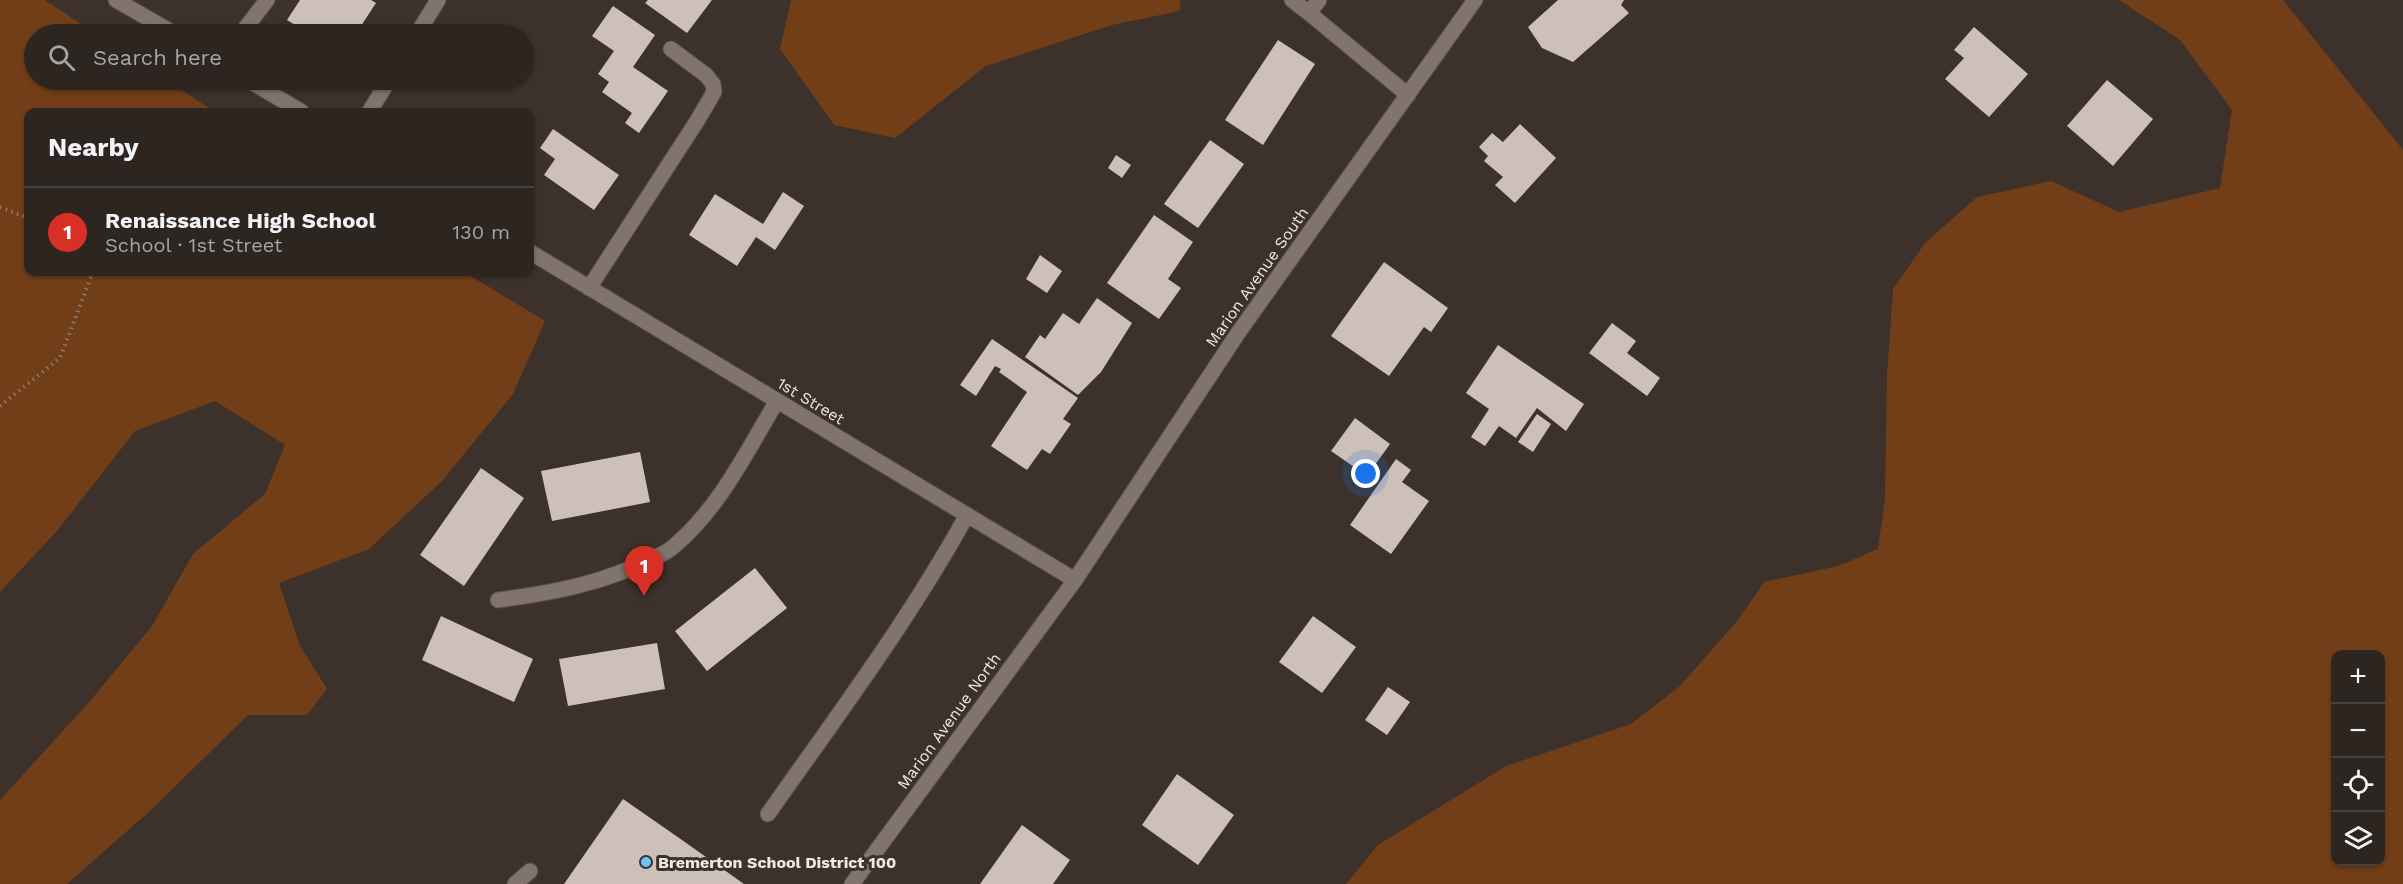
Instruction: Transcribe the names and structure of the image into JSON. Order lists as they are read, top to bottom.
{
  "streets": {
    "main road": ["Marion Avenue South", "1st Street", "Marion Avenue North"]
  },
  "crossings": [
    ["Marion Avenue South", "1st Street"],
    ["Marion Avenue South", "Marion Avenue North"],
    ["1st Street", "Marion Avenue North"]
  ],
  "places": ["Bremerton School District 100"],
  "page": {
    "search": "Search here",
    "heading": "Nearby",
    "list": [
      {
        "mark": "1",
        "name": "Renaissance High School",
        "note": "School · 1st Street",
        "value": "130 m"
      }
    ],
    "pins": "1",
    "map_buttons": ["+", "−"]
  }
}
